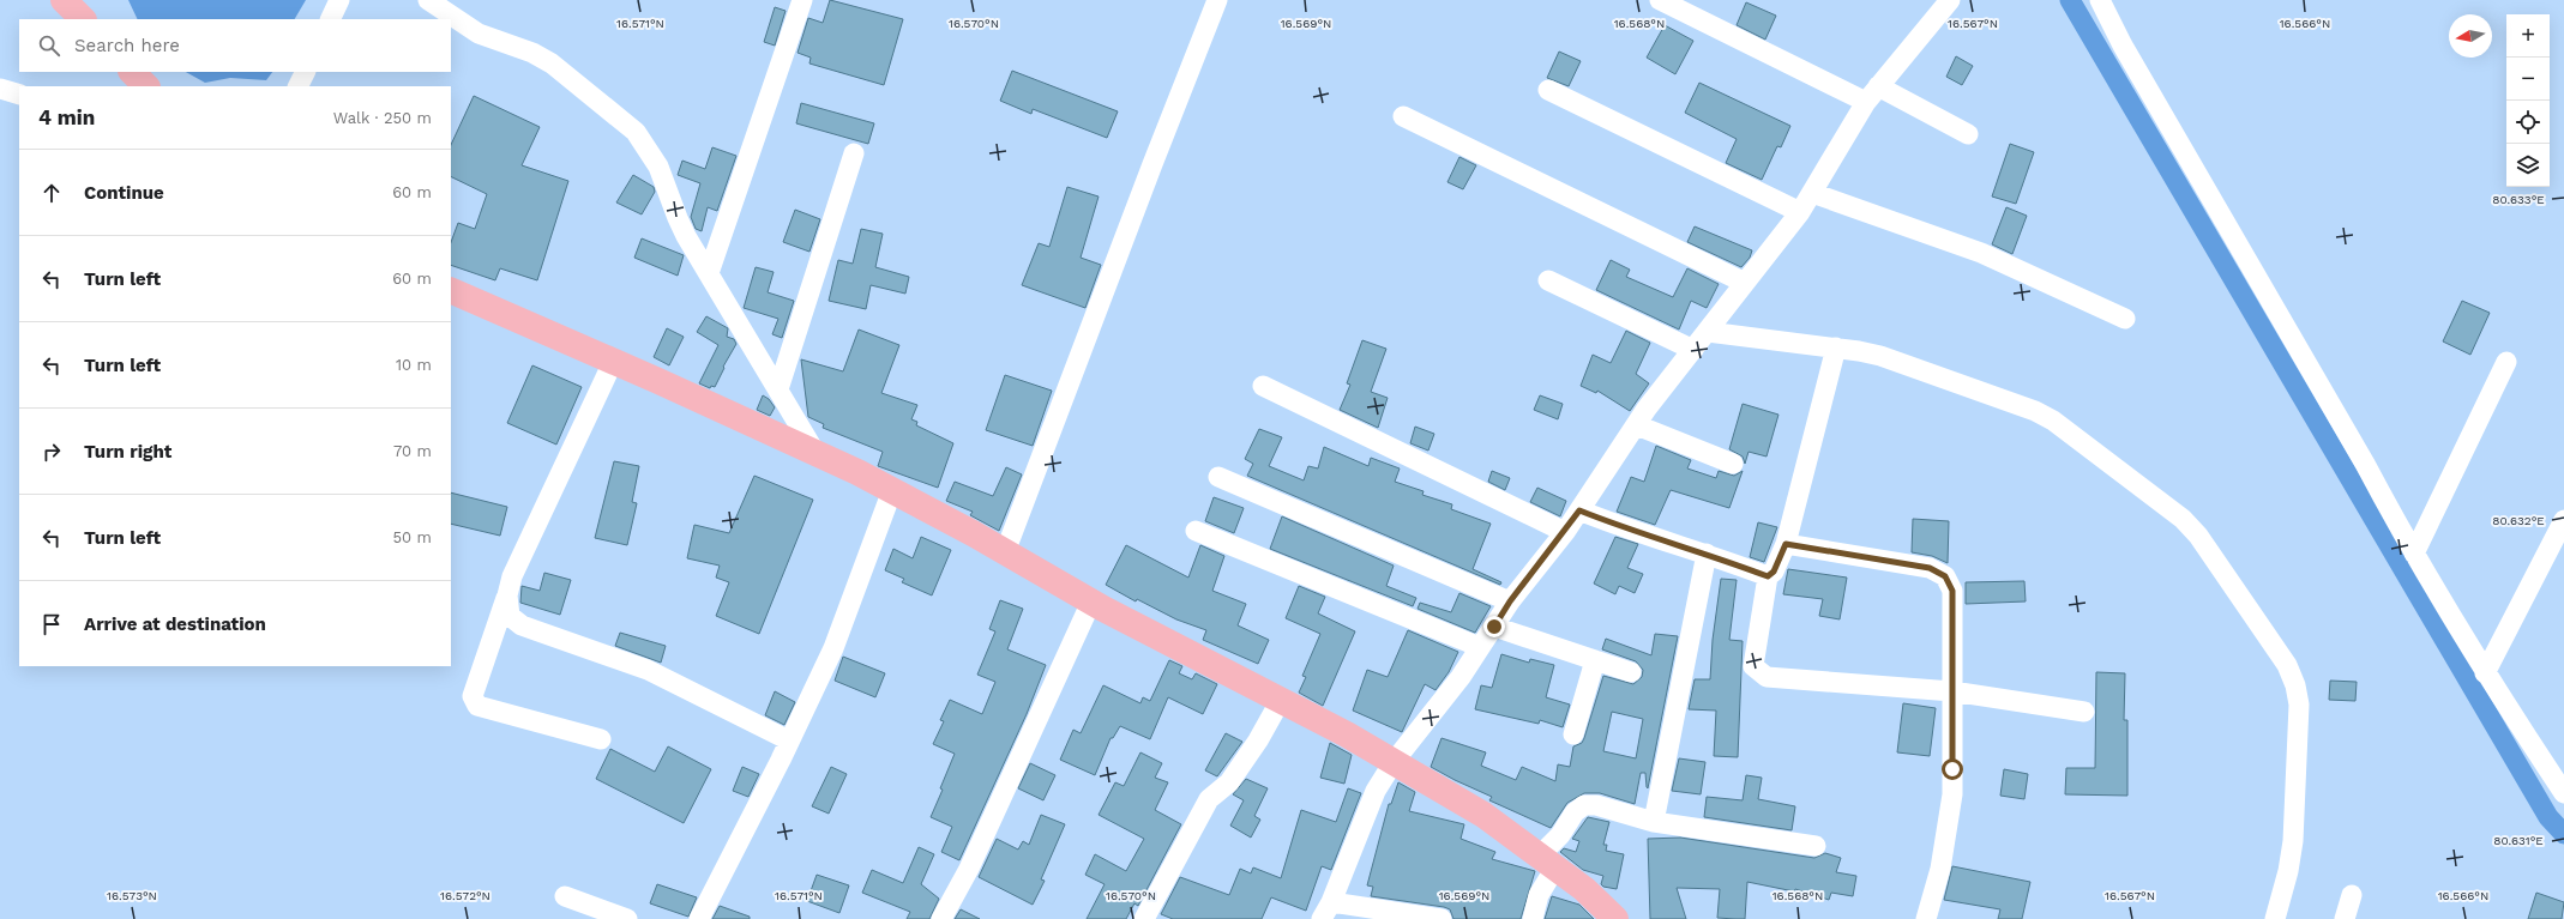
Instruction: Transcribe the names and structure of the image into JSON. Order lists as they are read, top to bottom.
{
  "north": "left",
  "page": {
    "map_buttons": ["+", "−"],
    "search": "Search here",
    "heading": ["4 min", "Walk · 250 m"],
    "list": [
      ["Continue", "60 m"],
      ["Turn left", "60 m"],
      ["Turn left", "10 m"],
      ["Turn right", "70 m"],
      ["Turn left", "50 m"],
      "Arrive at destination"
    ]
  },
  "coordinates": [
    "16.571°N",
    "16.570°N",
    "16.569°N",
    "16.568°N",
    "16.567°N",
    "16.566°N",
    "80.633°E",
    "80.632°E",
    "80.631°E",
    "16.573°N",
    "16.572°N"
  ]
}
